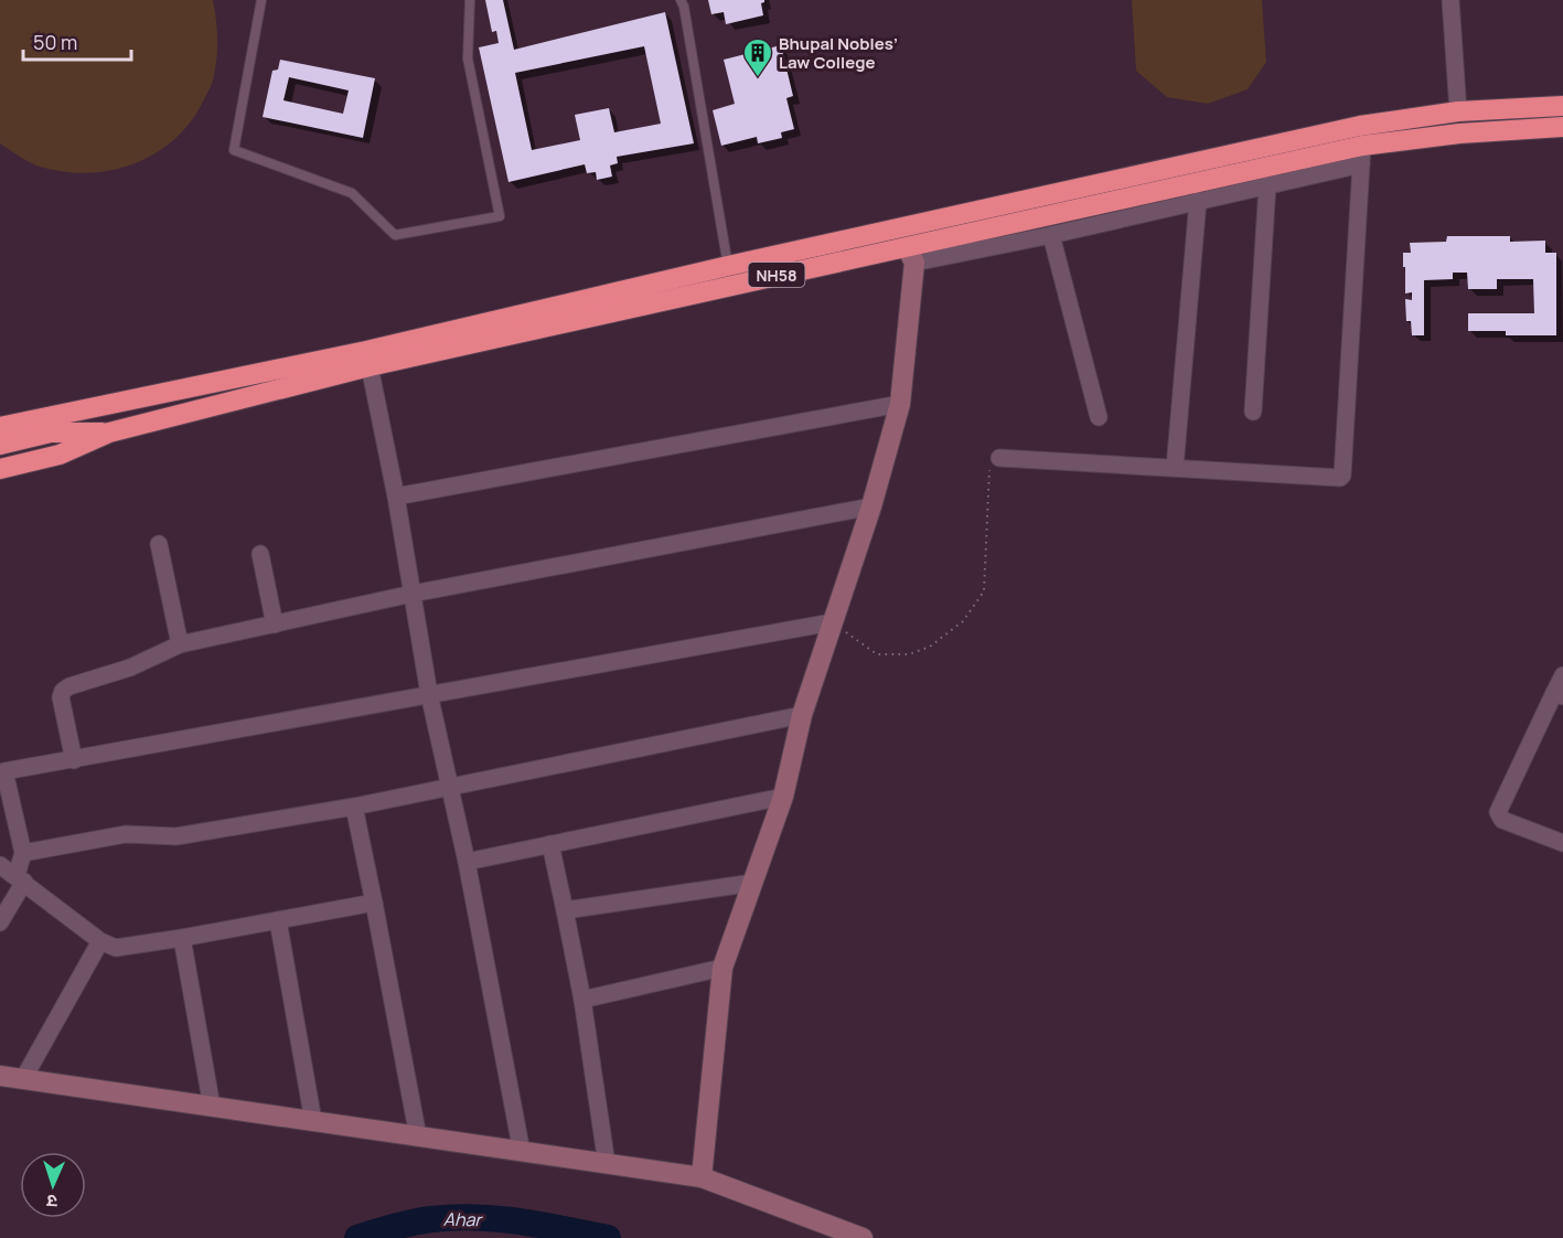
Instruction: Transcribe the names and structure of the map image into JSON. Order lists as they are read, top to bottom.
{
  "streets": {
    "highway": ["NH58"]
  },
  "water": ["Ahar"],
  "places": {
    "building": ["Bhupal Nobles’ Law College"]
  },
  "scale_bar": "50 m",
  "north": "bottom"
}
